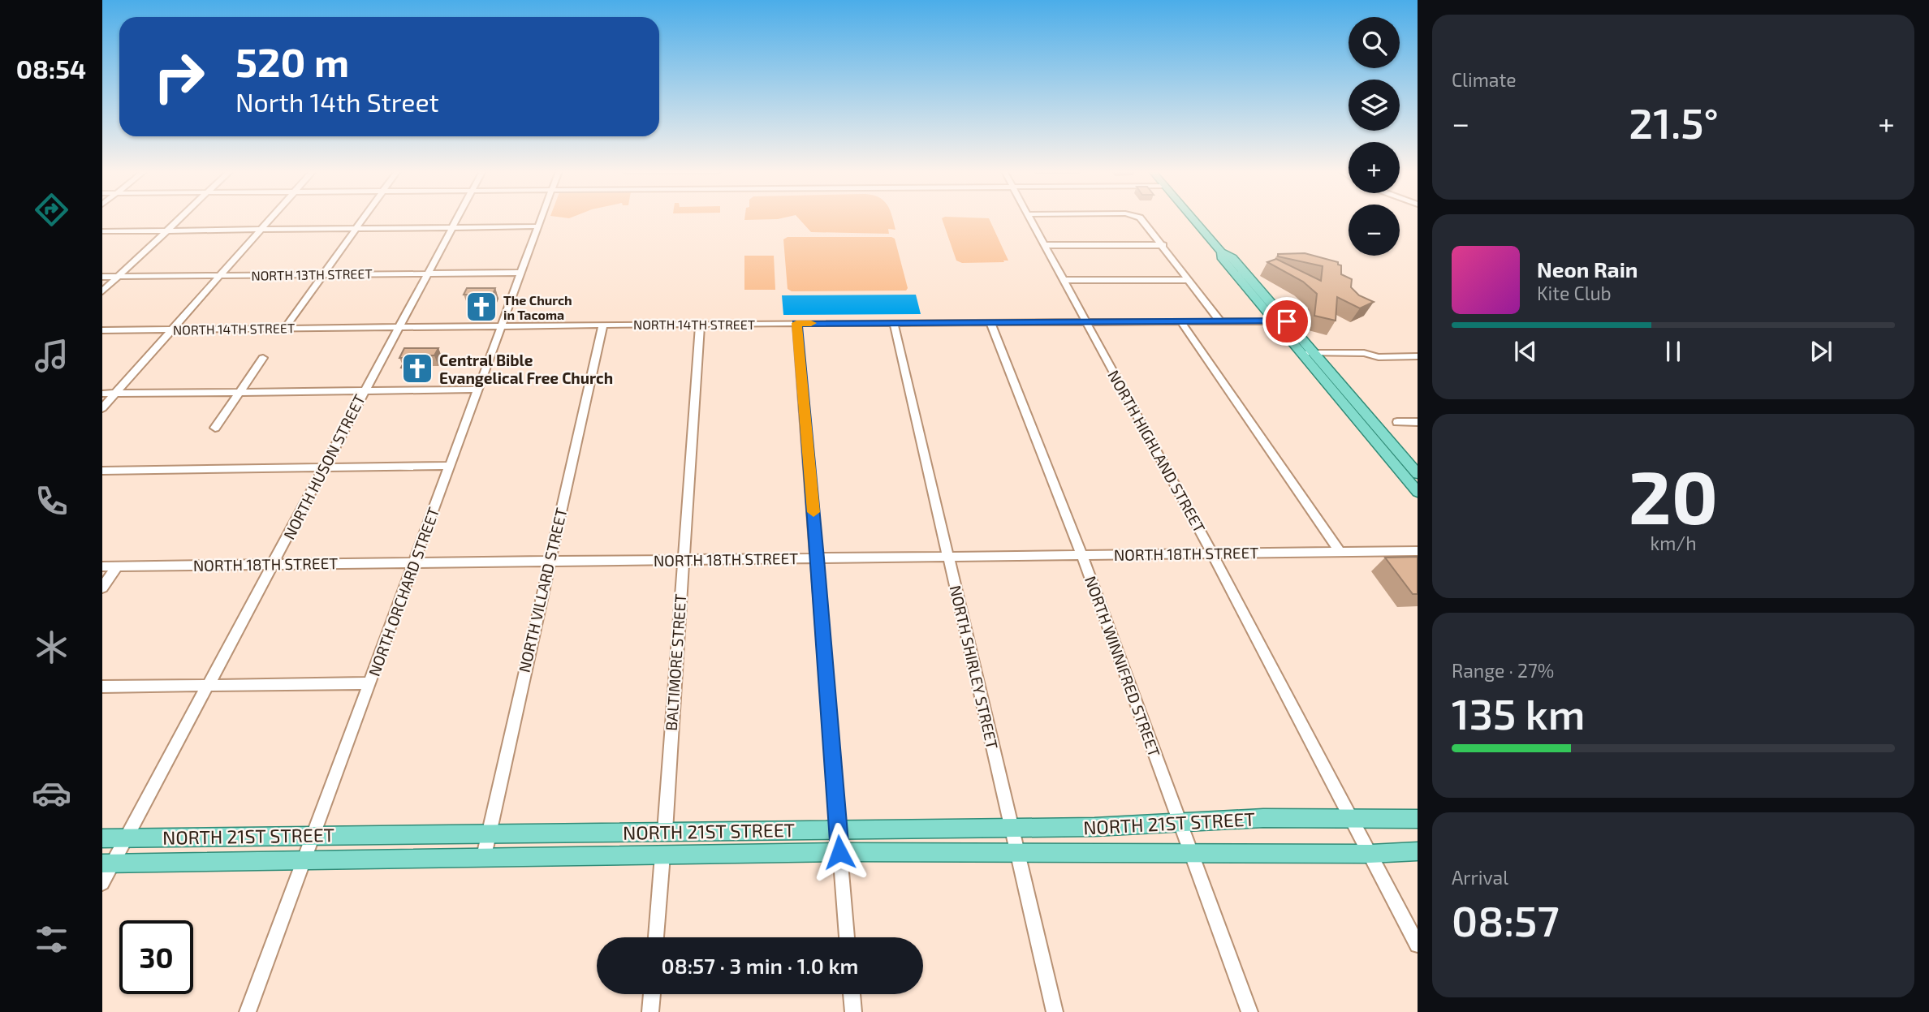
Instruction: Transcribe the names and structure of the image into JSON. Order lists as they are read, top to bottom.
{
  "streets": {
    "main road": ["NORTH 21ST STREET"],
    "street": [
      "NORTH 13TH STREET",
      "NORTH 14TH STREET",
      "NORTH HIGHLAND STREET",
      "NORTH HUSON STREET",
      "NORTH 18TH STREET",
      "NORTH VILLARD STREET",
      "NORTH ORCHARD STREET",
      "BALTIMORE STREET",
      "NORTH WINNIFRED STREET",
      "NORTH SHIRLEY STREET"
    ]
  },
  "crossings": [
    ["NORTH 13TH STREET", "NORTH HUSON STREET"],
    ["NORTH 13TH STREET", "NORTH ORCHARD STREET"],
    ["NORTH 14TH STREET", "NORTH HIGHLAND STREET"],
    ["NORTH 14TH STREET", "NORTH HUSON STREET"],
    ["NORTH 14TH STREET", "NORTH VILLARD STREET"],
    ["NORTH 14TH STREET", "NORTH ORCHARD STREET"],
    ["NORTH 14TH STREET", "BALTIMORE STREET"],
    ["NORTH 14TH STREET", "NORTH WINNIFRED STREET"],
    ["NORTH 14TH STREET", "NORTH SHIRLEY STREET"],
    ["NORTH HIGHLAND STREET", "NORTH 18TH STREET"],
    ["NORTH HIGHLAND STREET", "NORTH 21ST STREET"],
    ["NORTH HUSON STREET", "NORTH 18TH STREET"],
    ["NORTH HUSON STREET", "NORTH 21ST STREET"],
    ["NORTH 18TH STREET", "NORTH VILLARD STREET"],
    ["NORTH 18TH STREET", "NORTH ORCHARD STREET"],
    ["NORTH 18TH STREET", "BALTIMORE STREET"],
    ["NORTH 18TH STREET", "NORTH WINNIFRED STREET"],
    ["NORTH 18TH STREET", "NORTH SHIRLEY STREET"],
    ["NORTH VILLARD STREET", "NORTH 21ST STREET"],
    ["NORTH ORCHARD STREET", "NORTH 21ST STREET"],
    ["BALTIMORE STREET", "NORTH 21ST STREET"],
    ["NORTH WINNIFRED STREET", "NORTH 21ST STREET"],
    ["NORTH SHIRLEY STREET", "NORTH 21ST STREET"]
  ],
  "places": {
    "church": ["The Church in Tacoma", "Central Bible Evangelical Free Church"]
  },
  "page": {
    "tabs": "08:54",
    "tile": [
      "Climate",
      ["20", "km/h"],
      ["Range · 27%", "135 km"],
      ["Arrival", "08:57"]
    ],
    "map_buttons": ["+", "−"],
    "turn": ["520 m", "North 14th Street"],
    "heat": ["−", "21.5°", "+"],
    "song": ["Neon Rain", "Kite Club"],
    "limit": "30",
    "trip": "08:57 · 3 min · 1.0 km"
  }
}
